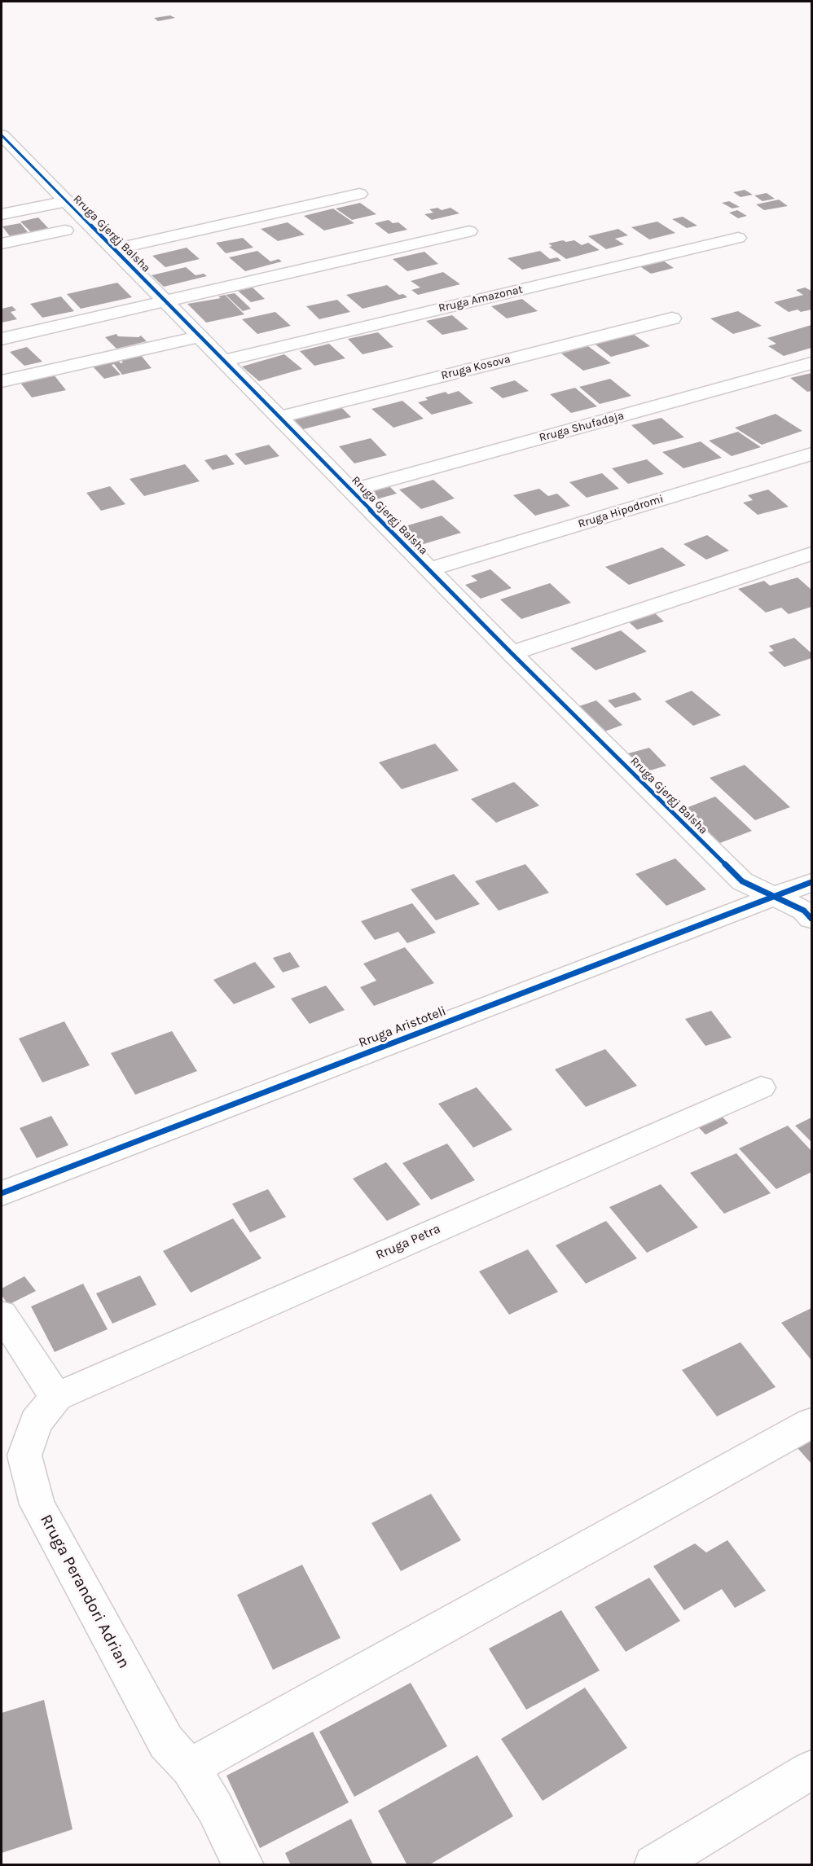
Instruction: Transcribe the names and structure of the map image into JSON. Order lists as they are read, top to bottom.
{
  "streets": {
    "street": [
      "Rruga Gjergj Balsha",
      "Rruga Amazonat",
      "Rruga Kosova",
      "Rruga Shufadaja",
      "Rruga Hipodromi",
      "Rruga Aristoteli",
      "Rruga Petra",
      "Rruga Perandori Adrian"
    ]
  },
  "crossings": [
    ["Rruga Gjergj Balsha", "Rruga Amazonat"],
    ["Rruga Gjergj Balsha", "Rruga Kosova"],
    ["Rruga Gjergj Balsha", "Rruga Shufadaja"],
    ["Rruga Gjergj Balsha", "Rruga Hipodromi"],
    ["Rruga Gjergj Balsha", "Rruga Aristoteli"],
    ["Rruga Petra", "Rruga Perandori Adrian"]
  ]
}
